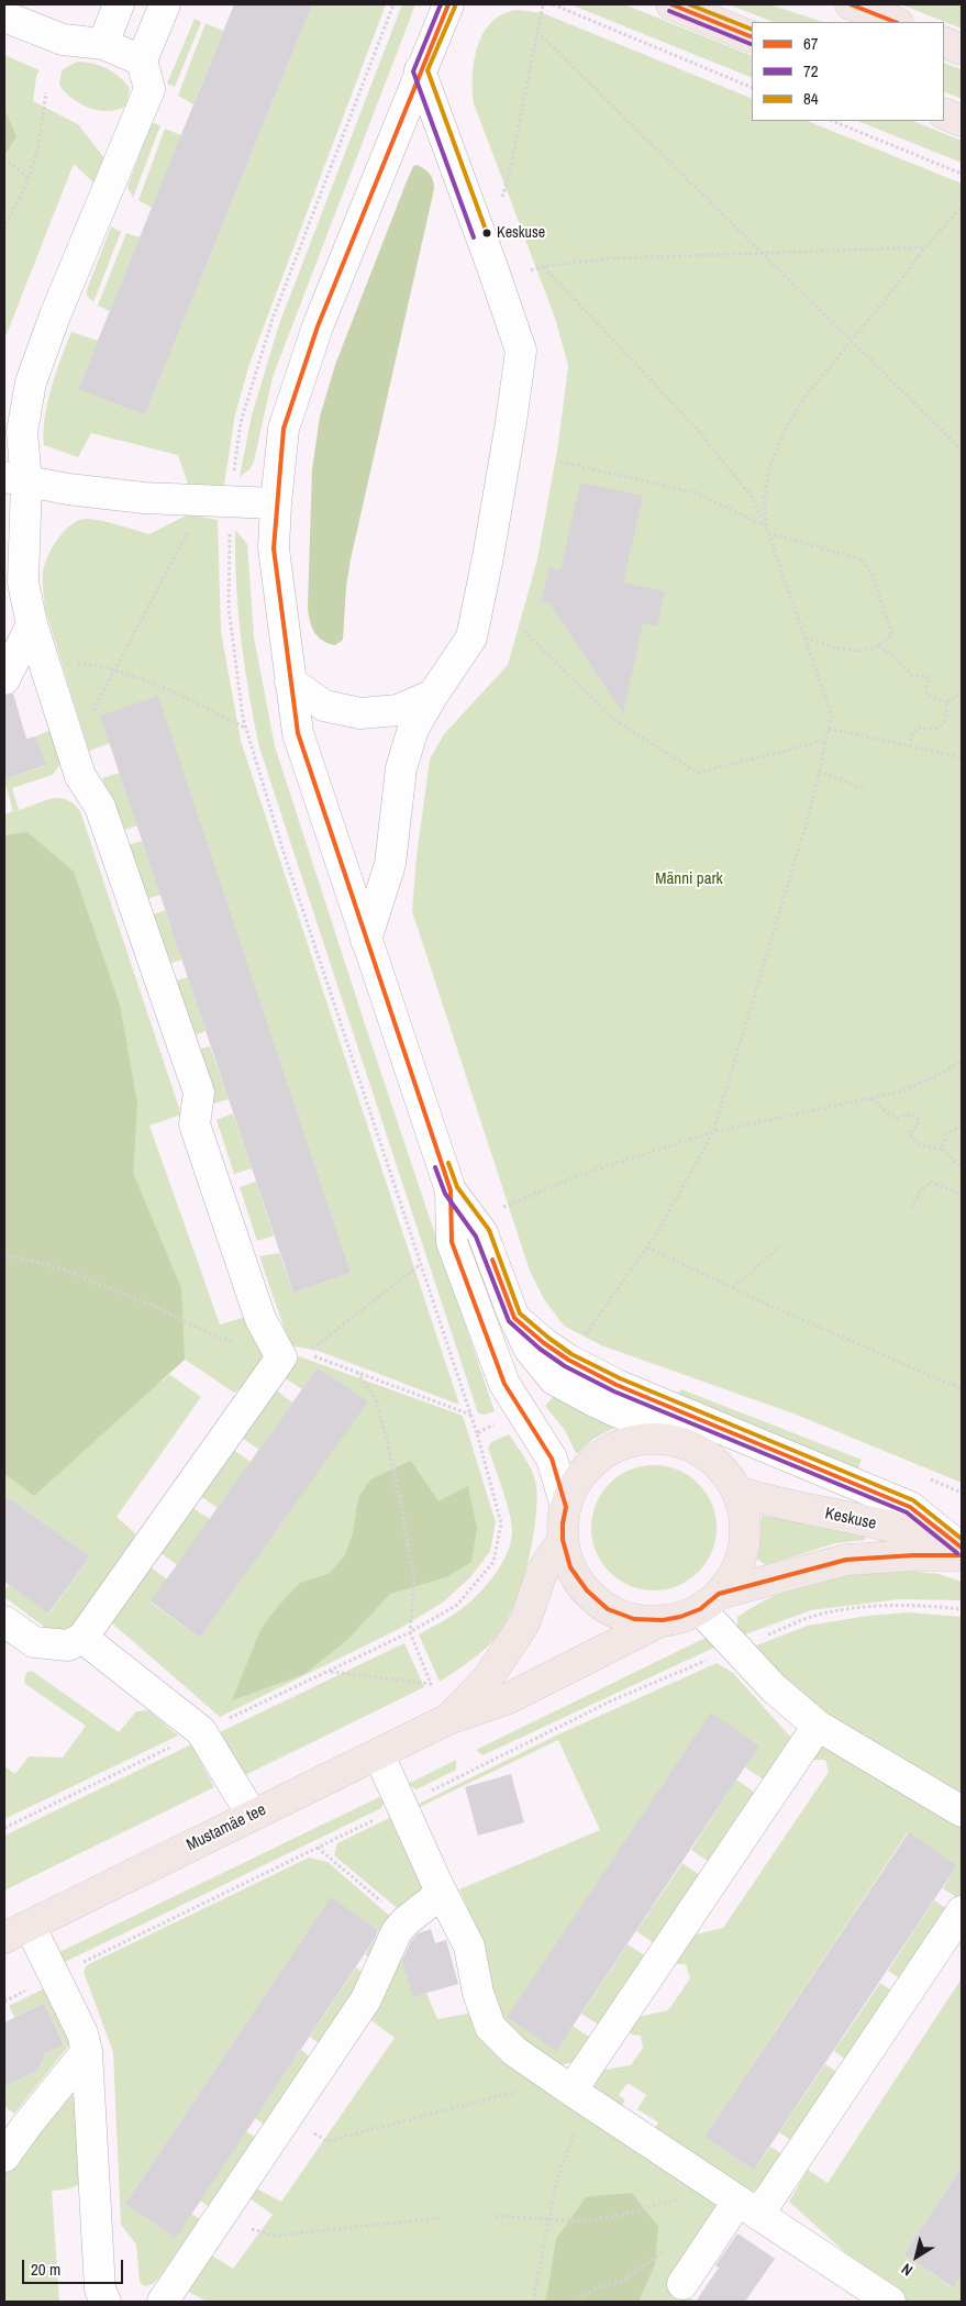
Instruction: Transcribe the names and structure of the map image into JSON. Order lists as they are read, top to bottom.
{
  "streets": {
    "main road": ["Keskuse", "Mustamäe tee"]
  },
  "crossings": [
    ["Keskuse", "Mustamäe tee"]
  ],
  "parks": ["Männi park"],
  "places": ["Keskuse"],
  "lines": ["transit line 67", "transit line 72", "transit line 84"],
  "legend": ["67", "72", "84"],
  "scale_bar": "20 m",
  "north": "bottom left"
}
